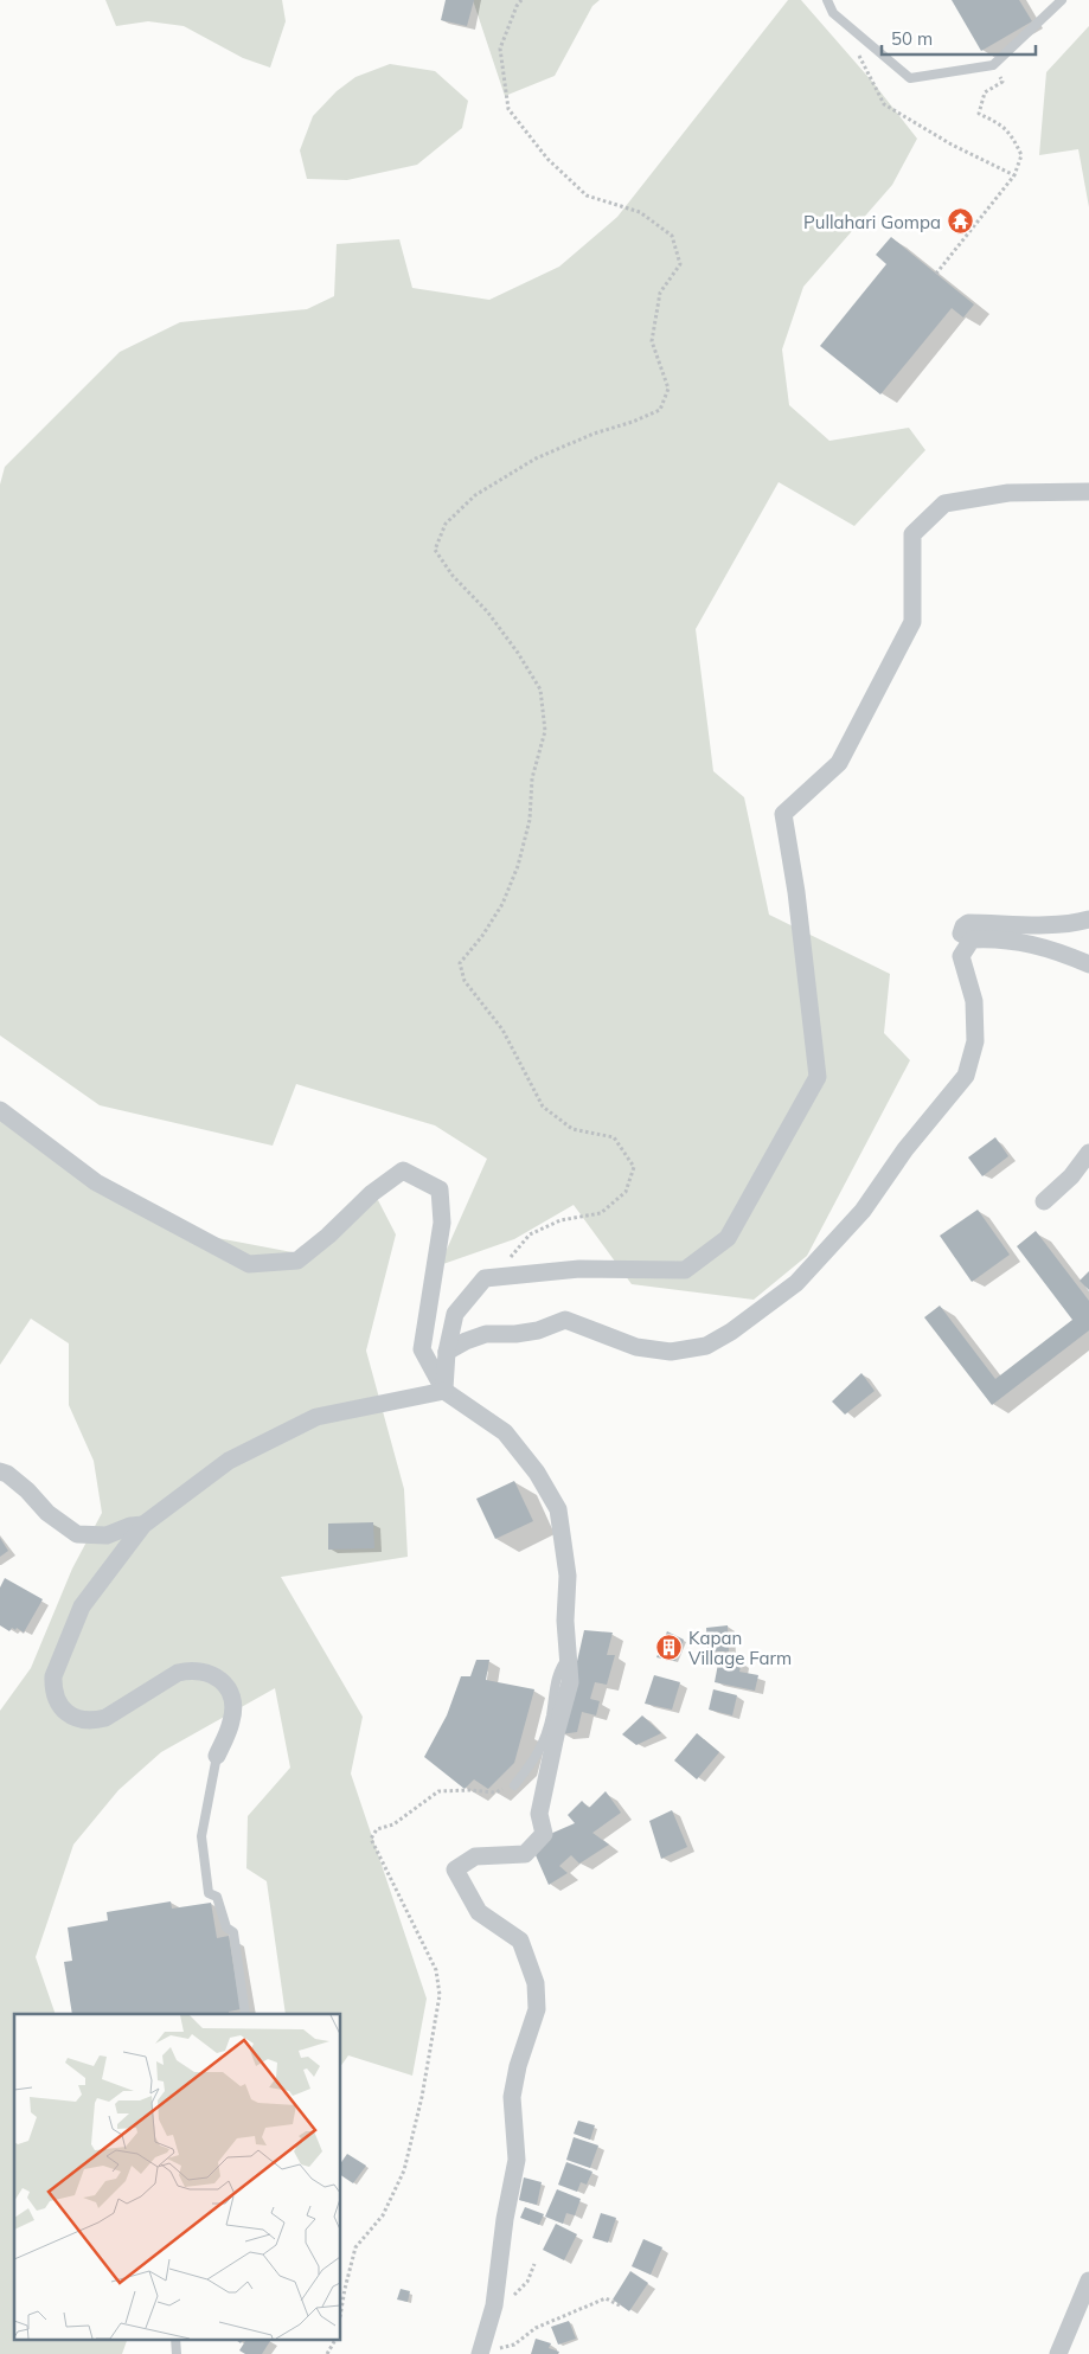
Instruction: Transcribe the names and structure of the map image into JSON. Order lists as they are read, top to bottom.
{
  "places": {
    "temple": ["Pullahari Gompa"],
    "building": ["Kapan Village Farm"]
  },
  "scale_bar": "50 m"
}
